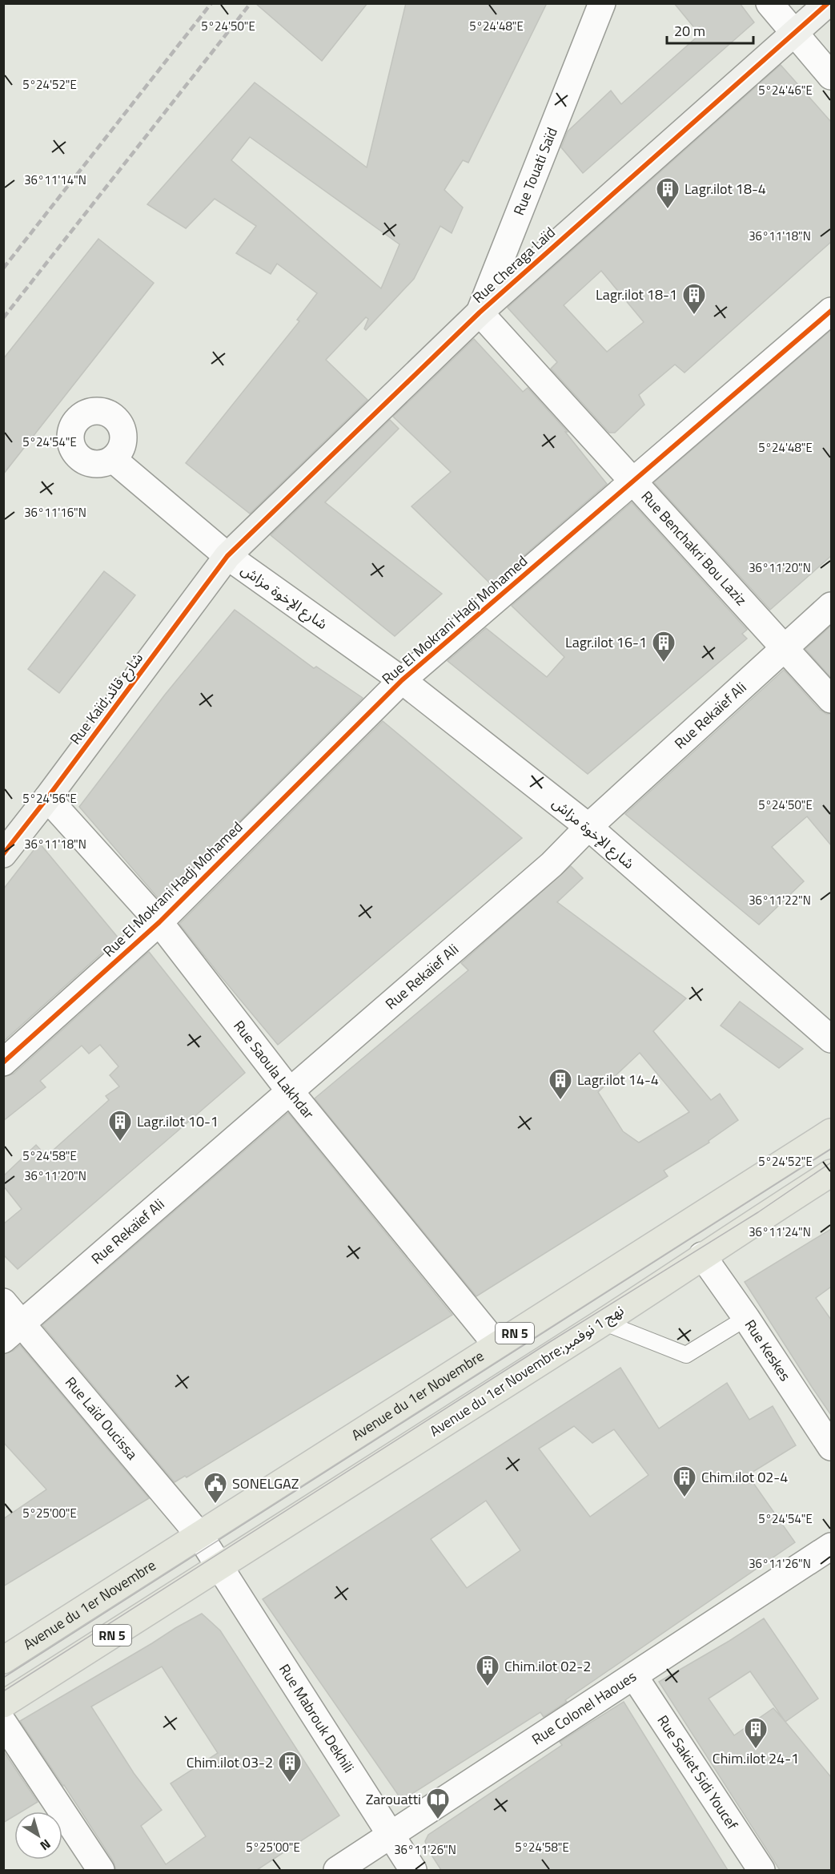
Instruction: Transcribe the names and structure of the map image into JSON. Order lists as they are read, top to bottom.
{
  "streets": {
    "main road": ["RN 5", "Avenue du 1er Novembre;نهج 1 نوفمبر", "Avenue du 1er Novembre"],
    "street": [
      "Rue Touati Saïd",
      "Rue Cheraga Laïd",
      "Rue Benchakri Bou Laziz",
      "شارع الإخوة مزاش",
      "Rue El Mokrani Hadj Mohamed",
      "Rue Kaïd;شارع قائد",
      "Rue Rekaïef Ali",
      "Rue Saoula Lakhdar",
      "Rue Keskes",
      "Rue Laïd Oucissa",
      "Rue Colonel Haoues",
      "Rue Mabrouk Dekhili",
      "Rue Sakiet Sidi Youcef"
    ]
  },
  "crossings": [
    ["Rue Touati Saïd", "Rue Cheraga Laïd"],
    ["Rue Touati Saïd", "Rue Benchakri Bou Laziz"],
    ["Rue Cheraga Laïd", "Rue Benchakri Bou Laziz"],
    ["Rue Cheraga Laïd", "شارع الإخوة مزاش"],
    ["Rue Cheraga Laïd", "Rue Kaïd;شارع قائد"],
    ["Rue Benchakri Bou Laziz", "Rue El Mokrani Hadj Mohamed"],
    ["Rue Benchakri Bou Laziz", "Rue Rekaïef Ali"],
    ["شارع الإخوة مزاش", "Rue El Mokrani Hadj Mohamed"],
    ["شارع الإخوة مزاش", "Rue Kaïd;شارع قائد"],
    ["شارع الإخوة مزاش", "Rue Rekaïef Ali"],
    ["Rue El Mokrani Hadj Mohamed", "Rue Saoula Lakhdar"],
    ["Rue Kaïd;شارع قائد", "Rue Saoula Lakhdar"],
    ["Rue Rekaïef Ali", "Rue Saoula Lakhdar"],
    ["Rue Rekaïef Ali", "Rue Laïd Oucissa"],
    ["Rue Saoula Lakhdar", "Avenue du 1er Novembre"],
    ["RN 5", "Avenue du 1er Novembre;نهج 1 نوفمبر"],
    ["RN 5", "Rue Laïd Oucissa"],
    ["RN 5", "Rue Mabrouk Dekhili"],
    ["Rue Keskes", "Avenue du 1er Novembre;نهج 1 نوفمبر"],
    ["Avenue du 1er Novembre;نهج 1 نوفمبر", "Rue Laïd Oucissa"],
    ["Avenue du 1er Novembre;نهج 1 نوفمبر", "Rue Mabrouk Dekhili"],
    ["Avenue du 1er Novembre", "Rue Laïd Oucissa"],
    ["Rue Laïd Oucissa", "Rue Mabrouk Dekhili"],
    ["Rue Colonel Haoues", "Rue Mabrouk Dekhili"],
    ["Rue Colonel Haoues", "Rue Sakiet Sidi Youcef"]
  ],
  "places": {
    "building": [
      "Lagr.ilot 18-4",
      "Lagr.ilot 18-1",
      "Lagr.ilot 16-1",
      "Lagr.ilot 14-4",
      "Lagr.ilot 10-1",
      "Chim.ilot 02-4",
      "Chim.ilot 02-2",
      "Chim.ilot 24-1",
      "Chim.ilot 03-2"
    ],
    "public building": ["SONELGAZ"],
    "library": ["Zarouatti"]
  },
  "scale_bar": "20 m",
  "north": "bottom right",
  "coordinates": [
    "5°24'50\"E",
    "5°24'48\"E",
    "5°24'52\"E",
    "5°24'46\"E",
    "36°11'14\"N",
    "36°11'18\"N",
    "5°24'54\"E",
    "36°11'16\"N",
    "36°11'20\"N",
    "5°24'56\"E",
    "36°11'22\"N",
    "5°24'58\"E",
    "36°11'24\"N",
    "5°25'00\"E",
    "36°11'26\"N"
  ]
}
